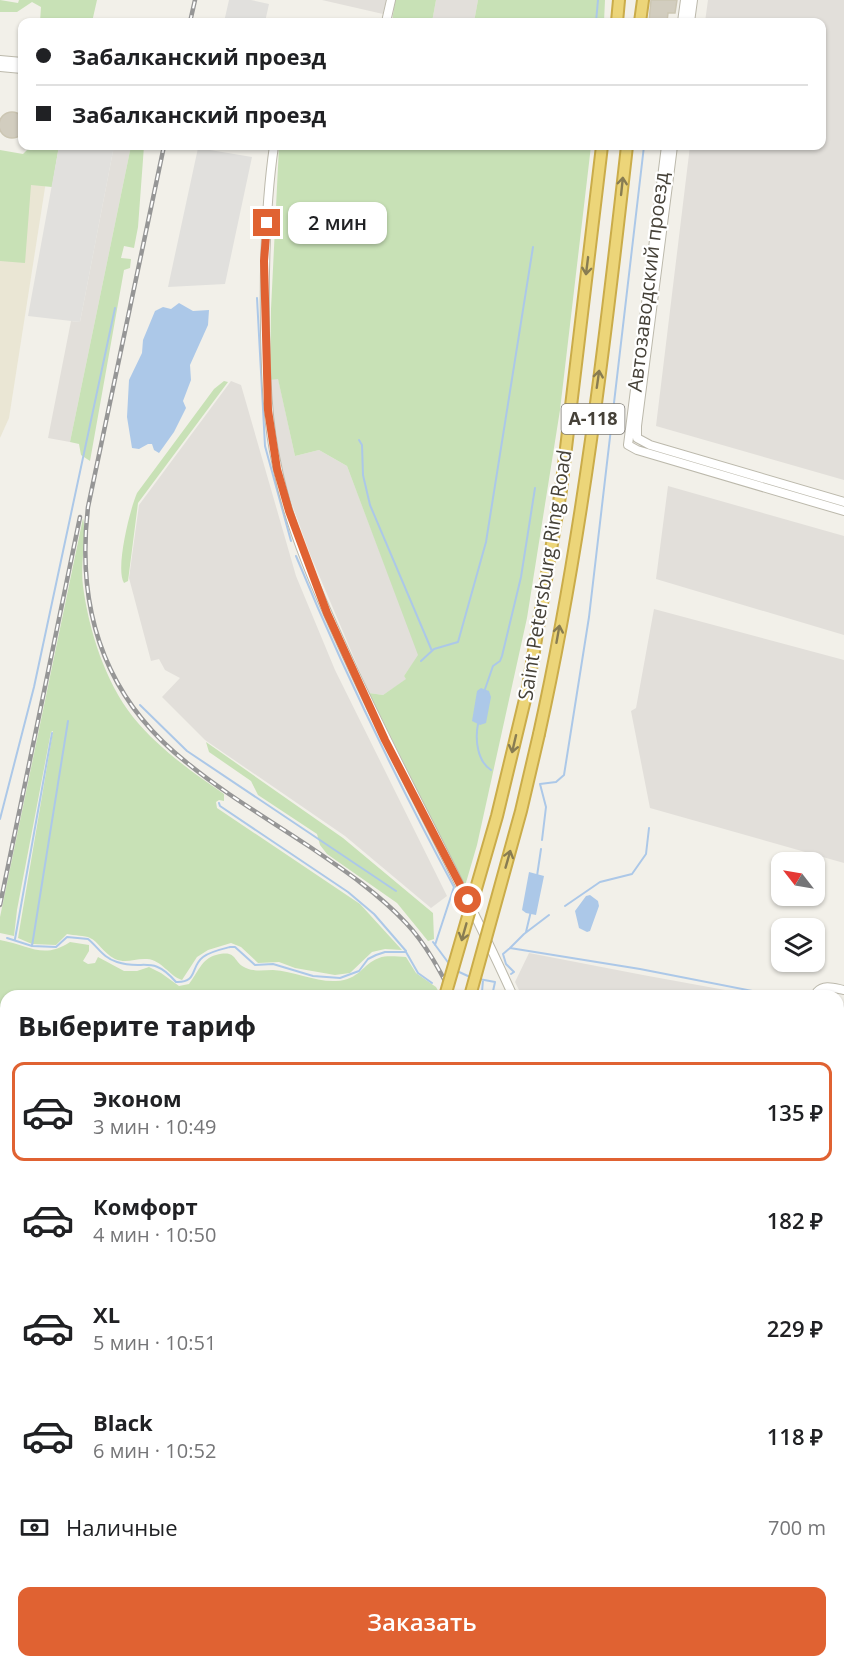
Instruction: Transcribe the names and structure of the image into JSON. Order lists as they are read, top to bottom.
{
  "streets": {
    "highway": ["А-118", "Saint Petersburg Ring Road"],
    "street": ["Автозаводский проезд"]
  },
  "north": "top left",
  "page": {
    "banner": ["Забалканский проезд", "Забалканский проезд"],
    "bubble": "2 мин",
    "heading": "Выберите тариф",
    "list": [
      {
        "name": "Эконом",
        "note": "3 мин · 10:49",
        "value": "135 ₽"
      },
      {
        "name": "Комфорт",
        "note": "4 мин · 10:50",
        "value": "182 ₽"
      },
      {
        "name": "XL",
        "note": "5 мин · 10:51",
        "value": "229 ₽"
      },
      {
        "name": "Black",
        "note": "6 мин · 10:52",
        "value": "118 ₽"
      }
    ],
    "pay": ["Наличные", "700 m"],
    "buttons": "Заказать"
  }
}
